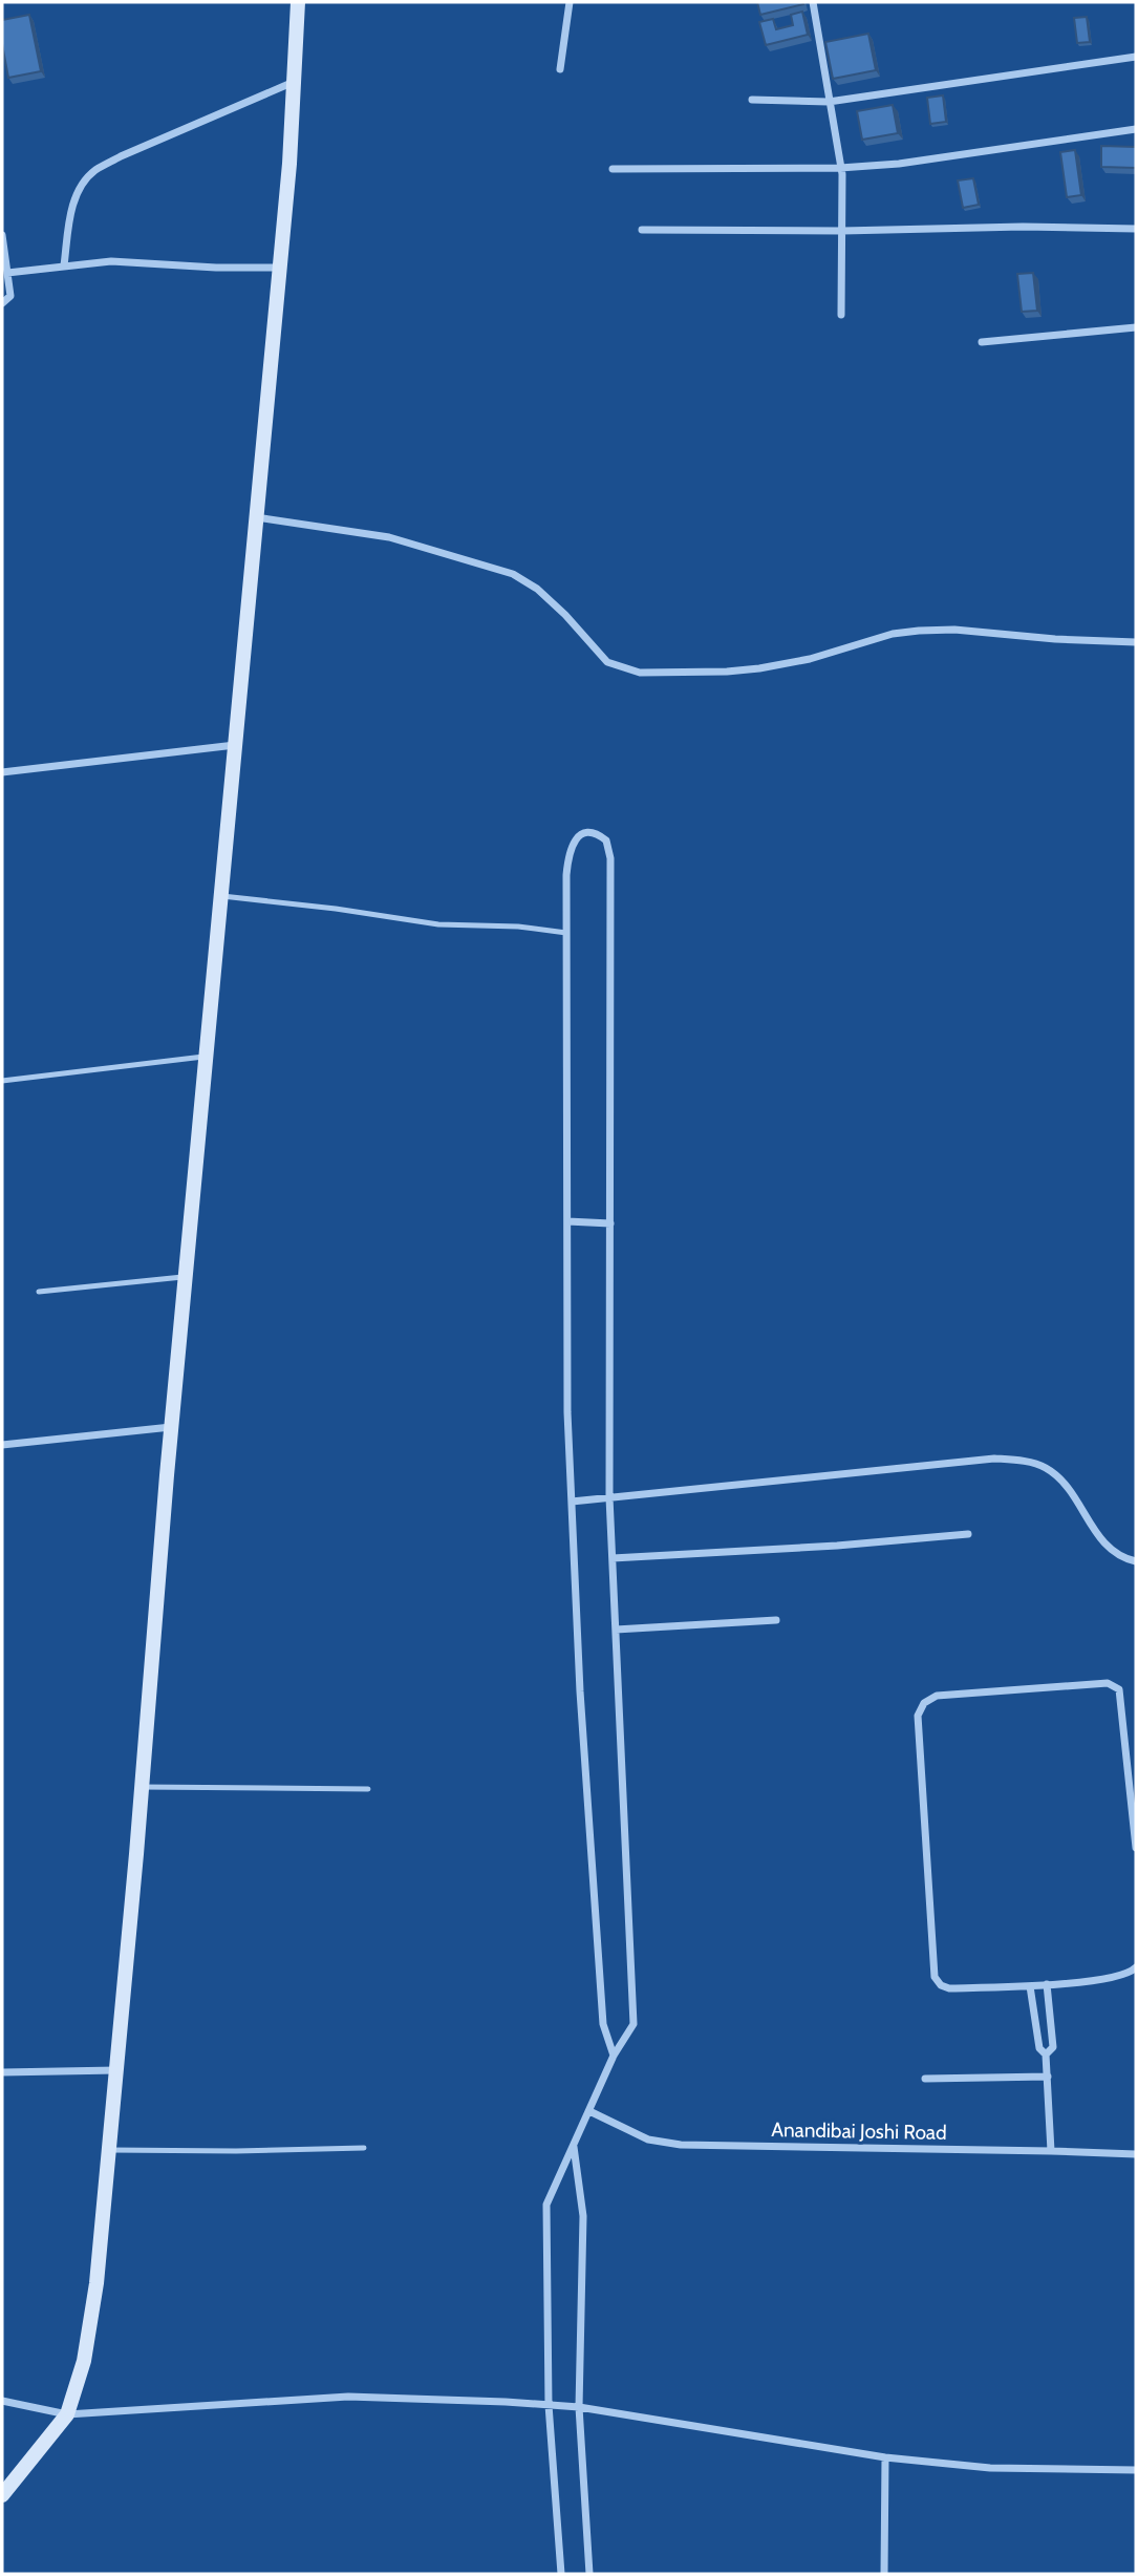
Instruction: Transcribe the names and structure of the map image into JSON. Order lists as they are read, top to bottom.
{
  "streets": {
    "street": ["Anandibai Joshi Road"]
  }
}
